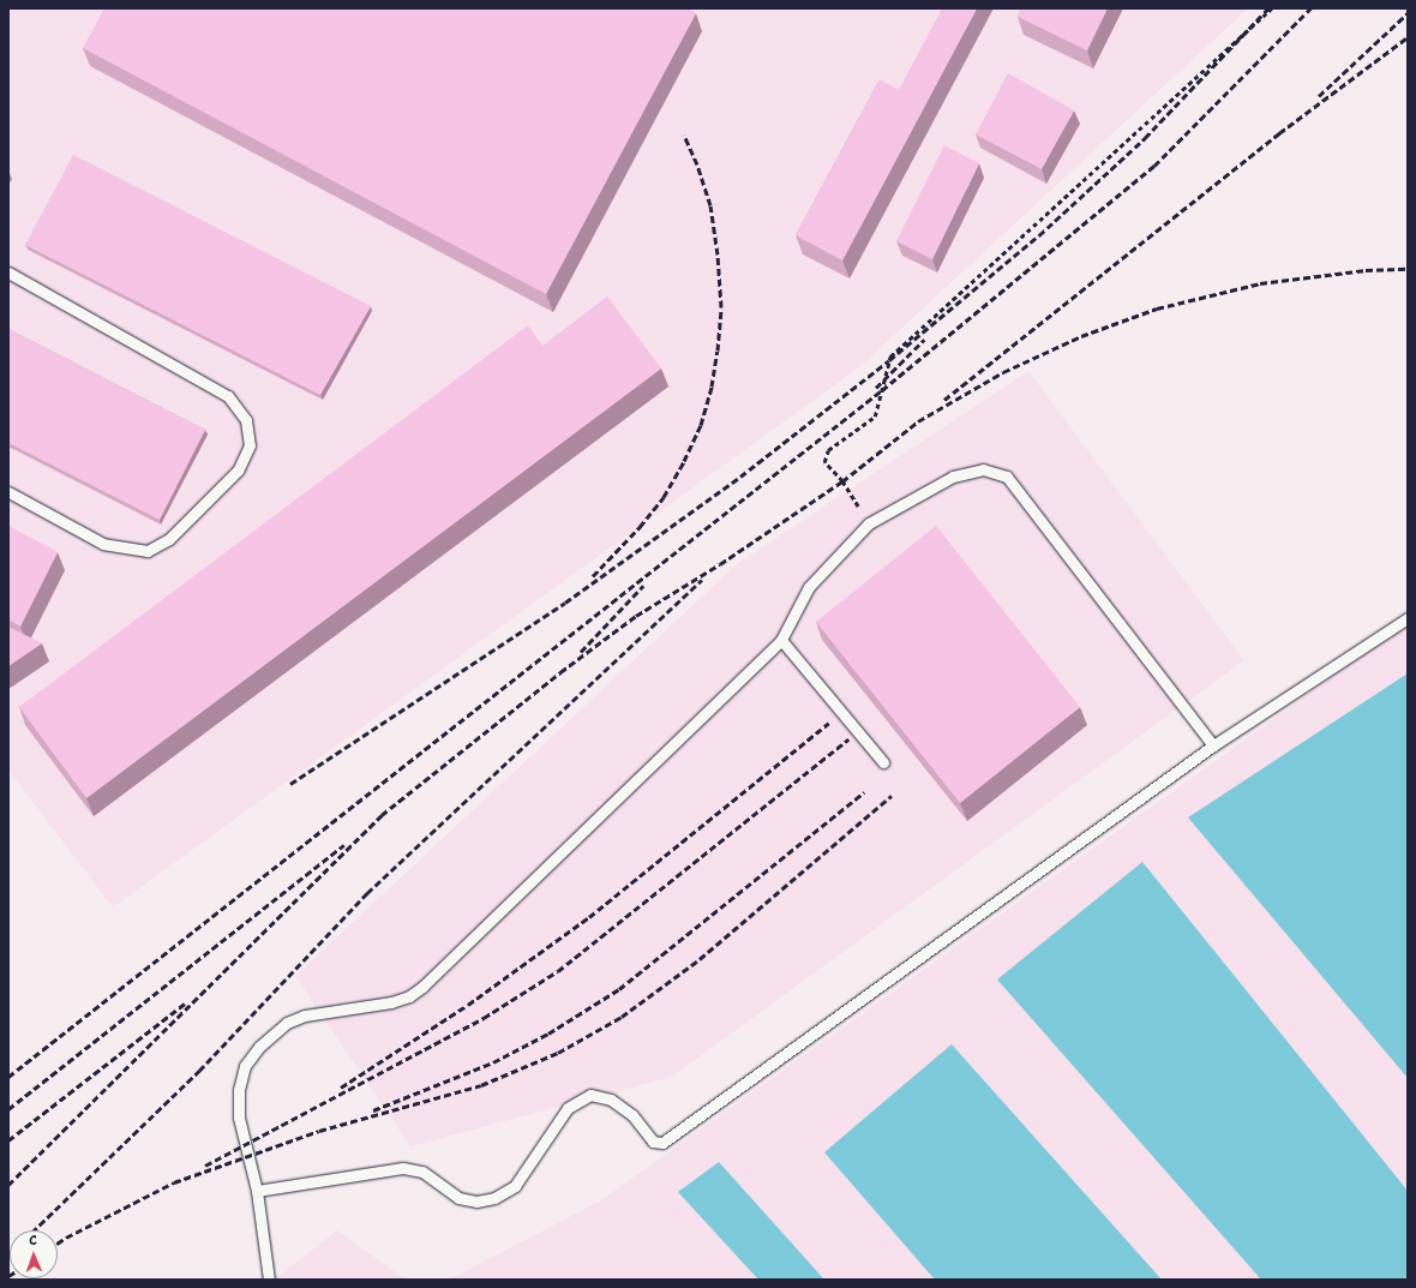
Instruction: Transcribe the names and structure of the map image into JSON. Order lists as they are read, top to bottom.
{
  "north": "top"
}
